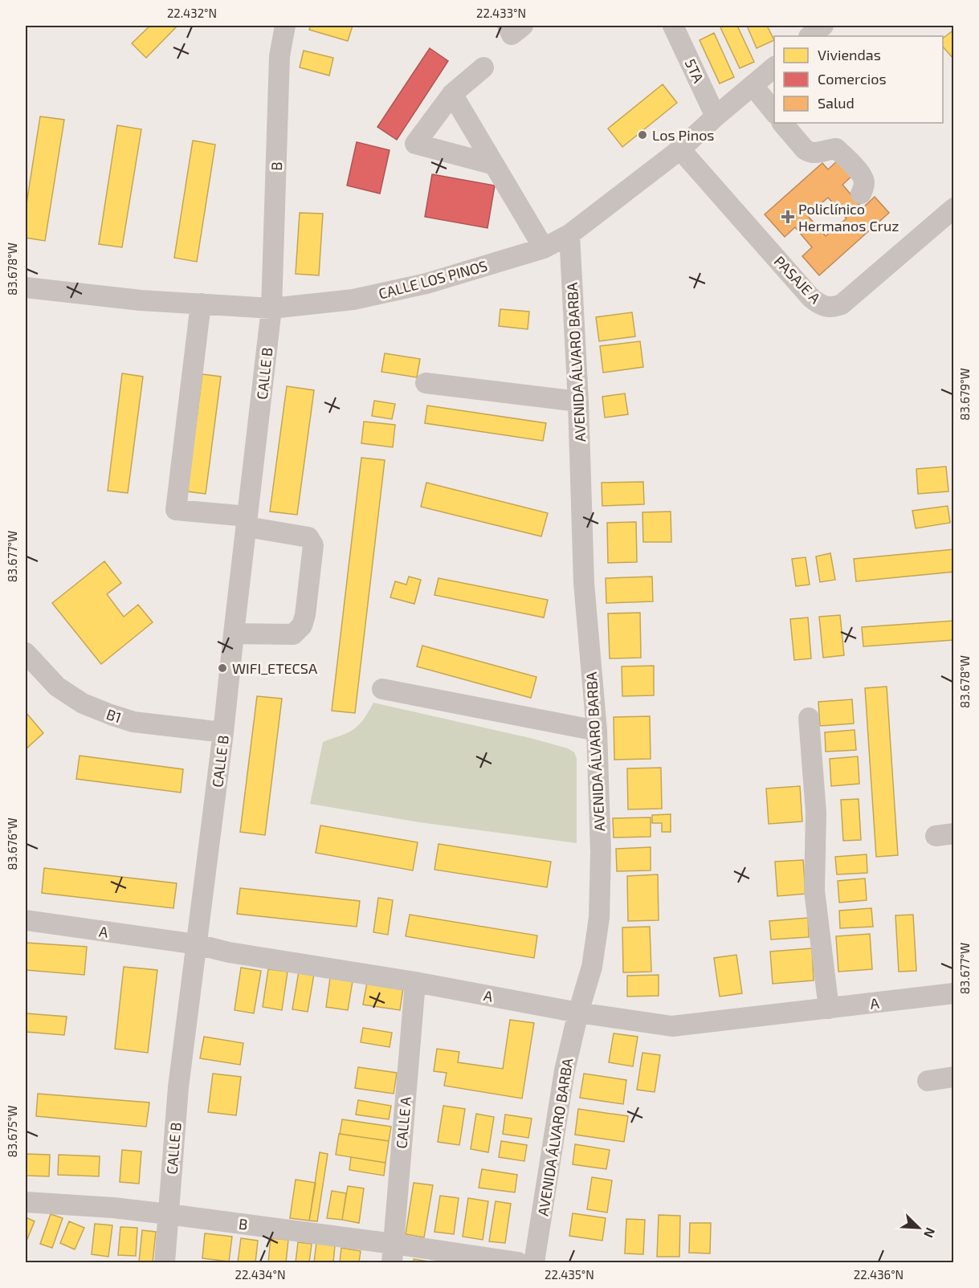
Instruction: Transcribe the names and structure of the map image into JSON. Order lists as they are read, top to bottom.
{
  "streets": {
    "street": [
      "5TA",
      "B",
      "CALLE LOS PINOS",
      "PASAJE A",
      "AVENIDA ÁLVARO BARBA",
      "CALLE B",
      "B1",
      "A",
      "CALLE A"
    ]
  },
  "crossings": [
    ["5TA", "CALLE LOS PINOS"],
    ["B", "CALLE LOS PINOS"],
    ["B", "CALLE B"],
    ["B", "CALLE A"],
    ["CALLE LOS PINOS", "PASAJE A"],
    ["CALLE LOS PINOS", "AVENIDA ÁLVARO BARBA"],
    ["CALLE LOS PINOS", "CALLE B"],
    ["AVENIDA ÁLVARO BARBA", "A"],
    ["CALLE B", "B1"],
    ["CALLE B", "A"],
    ["A", "CALLE A"]
  ],
  "places": {
    "other": ["Los Pinos", "WIFI_ETECSA"],
    "health": ["Policlínico Hermanos Cruz"]
  },
  "legend": ["Viviendas", "Comercios", "Salud"],
  "north": "bottom right",
  "coordinates": [
    "22.432°N",
    "22.433°N",
    "83.678°W",
    "83.679°W",
    "83.677°W",
    "83.676°W",
    "83.675°W",
    "22.434°N",
    "22.435°N",
    "22.436°N"
  ]
}
